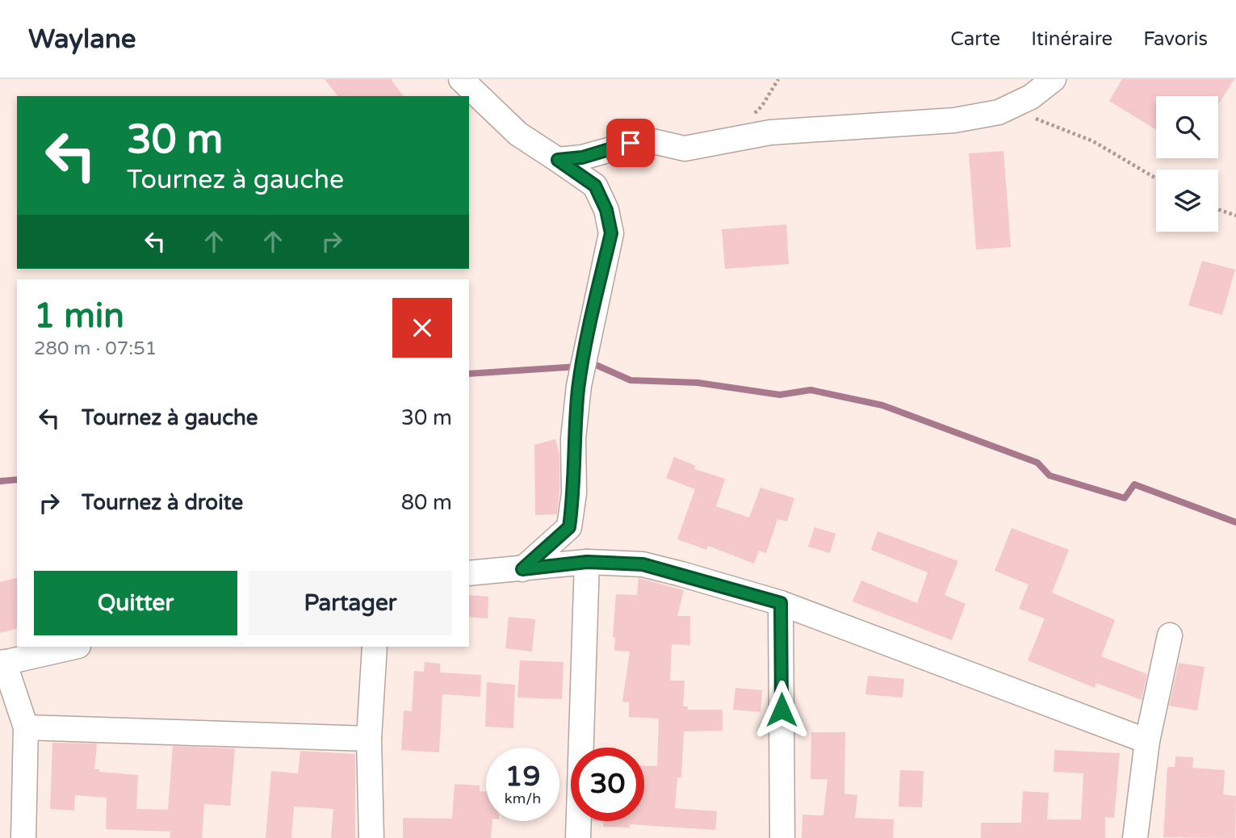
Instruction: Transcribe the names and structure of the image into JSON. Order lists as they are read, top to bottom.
{
  "page": {
    "header": "Waylane",
    "nav": ["Carte", "Itinéraire", "Favoris"],
    "turn": ["30 m", "Tournez à gauche"],
    "heading": ["1 min", "280 m · 07:51"],
    "list": [
      {
        "name": "Tournez à gauche",
        "value": "30 m"
      },
      {
        "name": "Tournez à droite",
        "value": "80 m"
      }
    ],
    "buttons": ["Quitter", "Partager"],
    "speed": "19 km/h",
    "limit": "30"
  }
}
